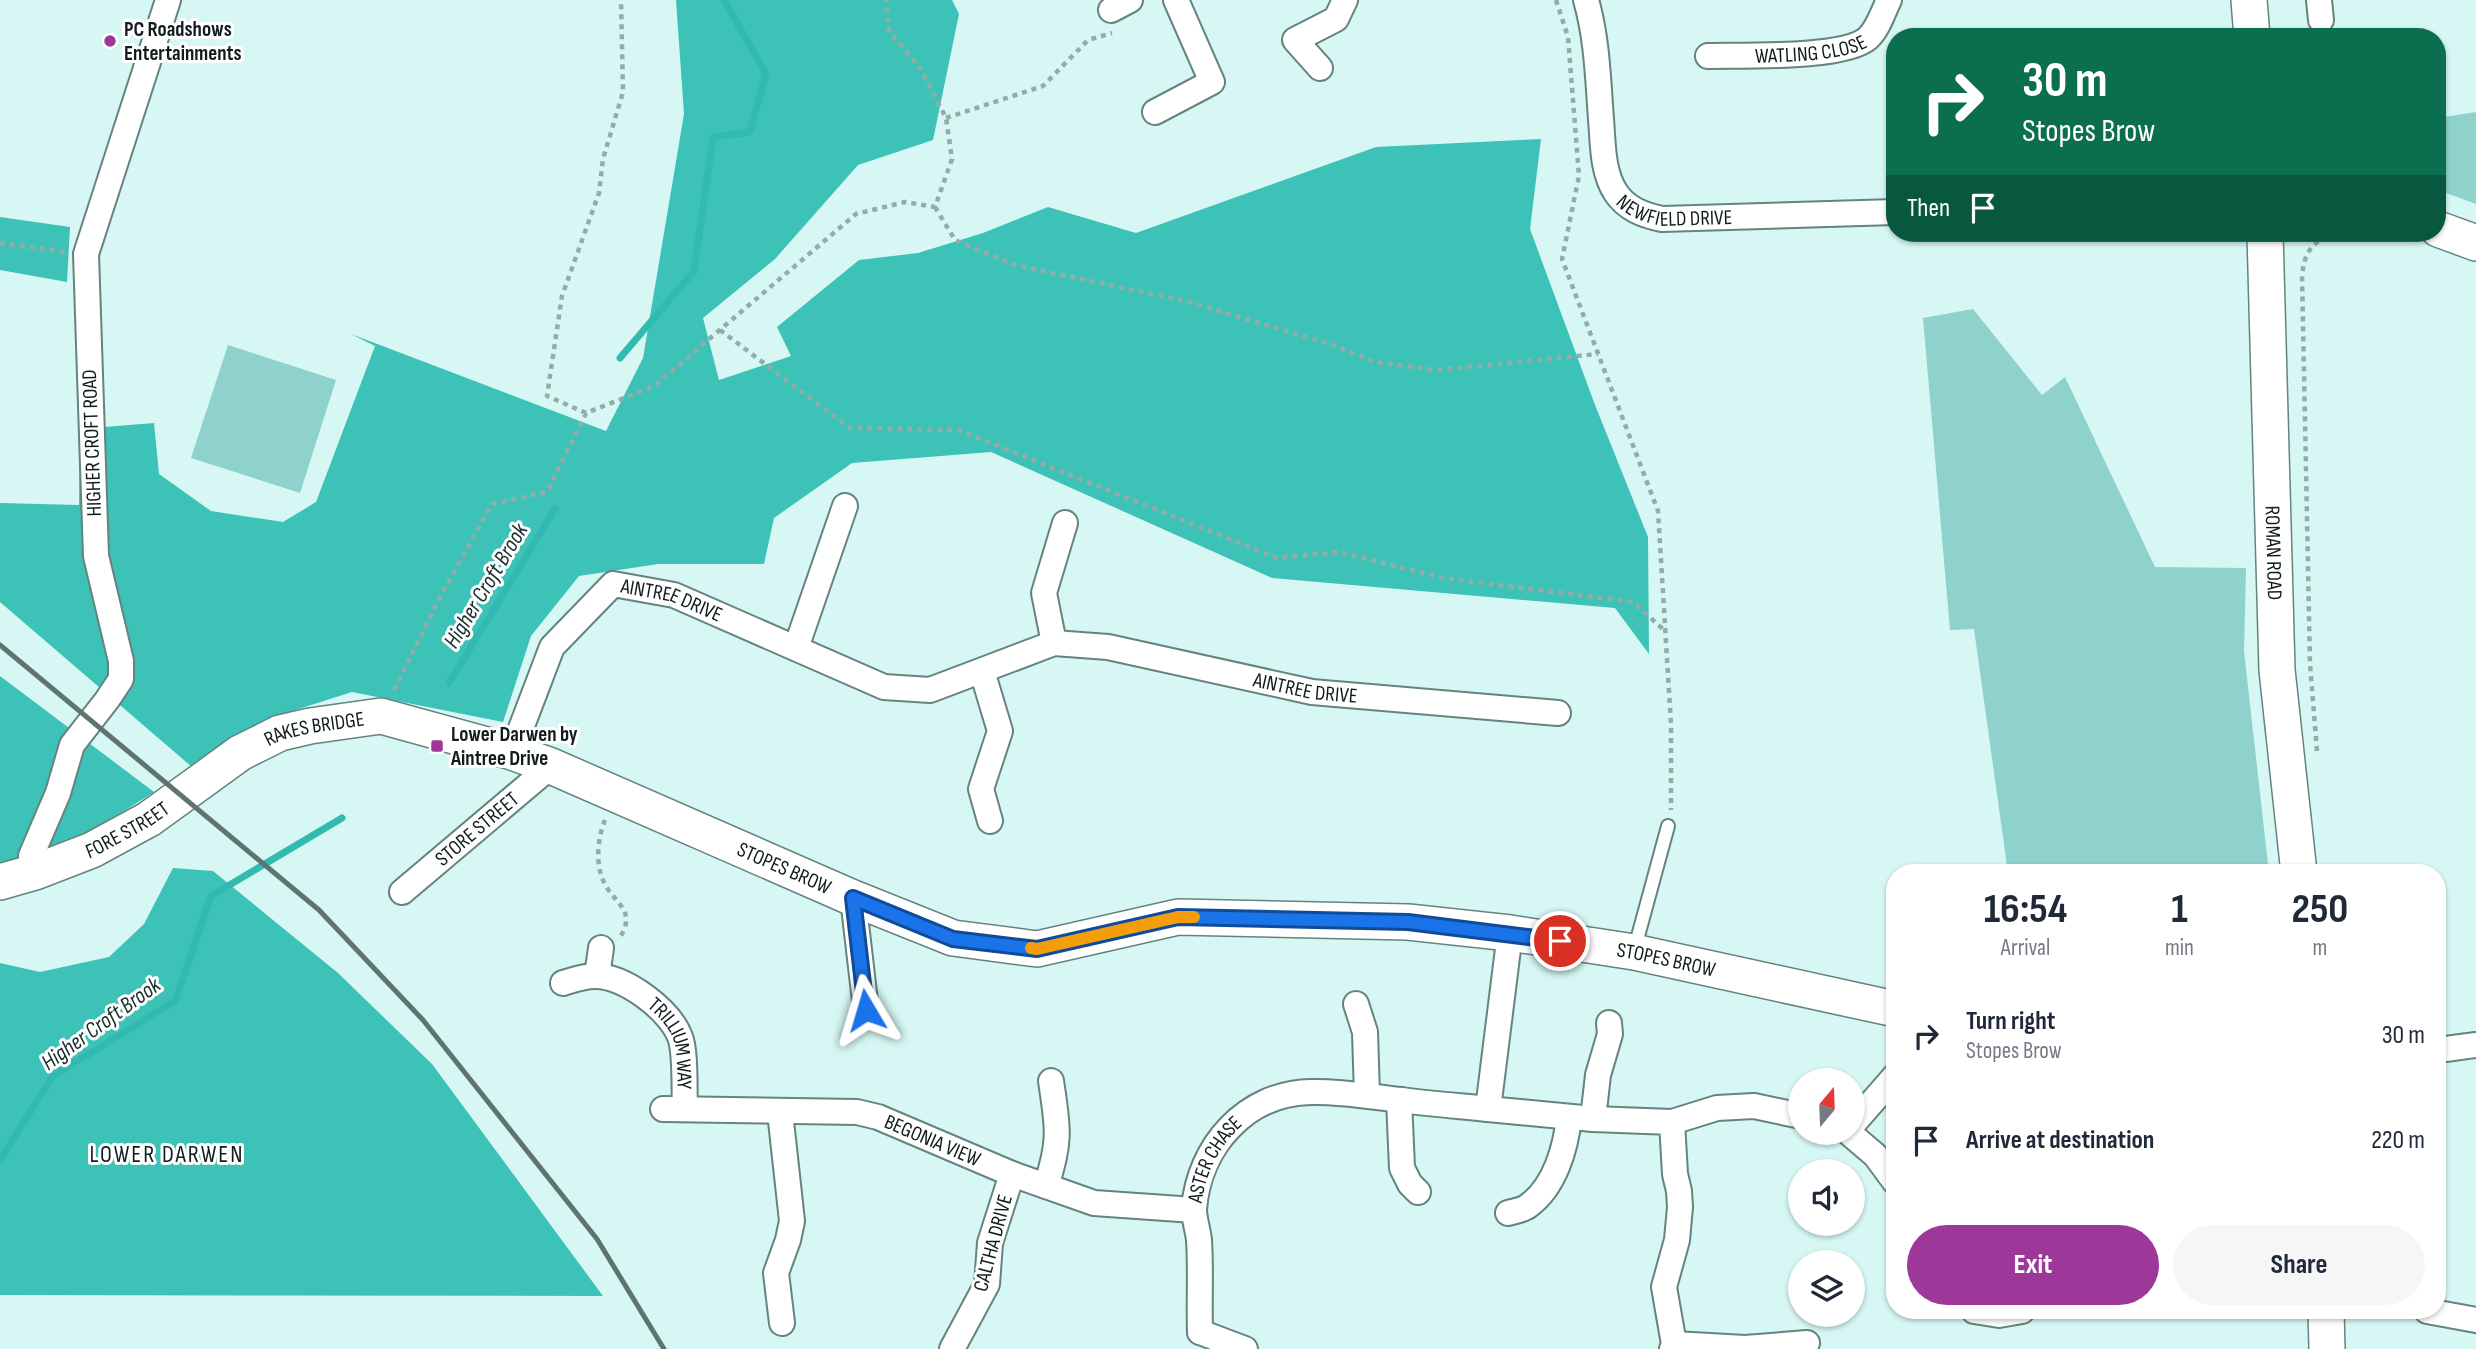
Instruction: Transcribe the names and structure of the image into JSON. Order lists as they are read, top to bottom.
{
  "streets": {
    "main road": [
      "ROMAN ROAD",
      "RAKES BRIDGE",
      "FORE STREET",
      "STOPES BROW"
    ],
    "street": [
      "WATLING CLOSE",
      "NEWFIELD DRIVE",
      "HIGHER CROFT ROAD",
      "AINTREE DRIVE",
      "STORE STREET",
      "TRILLIUM WAY",
      "BEGONIA VIEW",
      "ASTER CHASE",
      "CALTHA DRIVE"
    ]
  },
  "crossings": [
    ["HIGHER CROFT ROAD", "FORE STREET"],
    ["AINTREE DRIVE", "RAKES BRIDGE"],
    ["RAKES BRIDGE", "FORE STREET"],
    ["RAKES BRIDGE", "STORE STREET"],
    ["RAKES BRIDGE", "STOPES BROW"],
    ["STORE STREET", "STOPES BROW"],
    ["TRILLIUM WAY", "BEGONIA VIEW"],
    ["BEGONIA VIEW", "ASTER CHASE"],
    ["BEGONIA VIEW", "CALTHA DRIVE"]
  ],
  "districts": ["LOWER DARWEN"],
  "water": ["Higher Croft Brook"],
  "places": {
    "other": ["PC Roadshows Entertainments"],
    "transit": ["Lower Darwen by Aintree Drive"]
  },
  "north": "top",
  "page": {
    "turn": ["30 m", "Stopes Brow"],
    "then": "Then",
    "eta": [
      "16:54",
      "Arrival",
      "1",
      "min",
      "250",
      "m"
    ],
    "list": [
      {
        "name": "Turn right",
        "note": "Stopes Brow",
        "value": "30 m"
      },
      {
        "name": "Arrive at destination",
        "value": "220 m"
      }
    ],
    "buttons": ["Exit", "Share"]
  }
}
